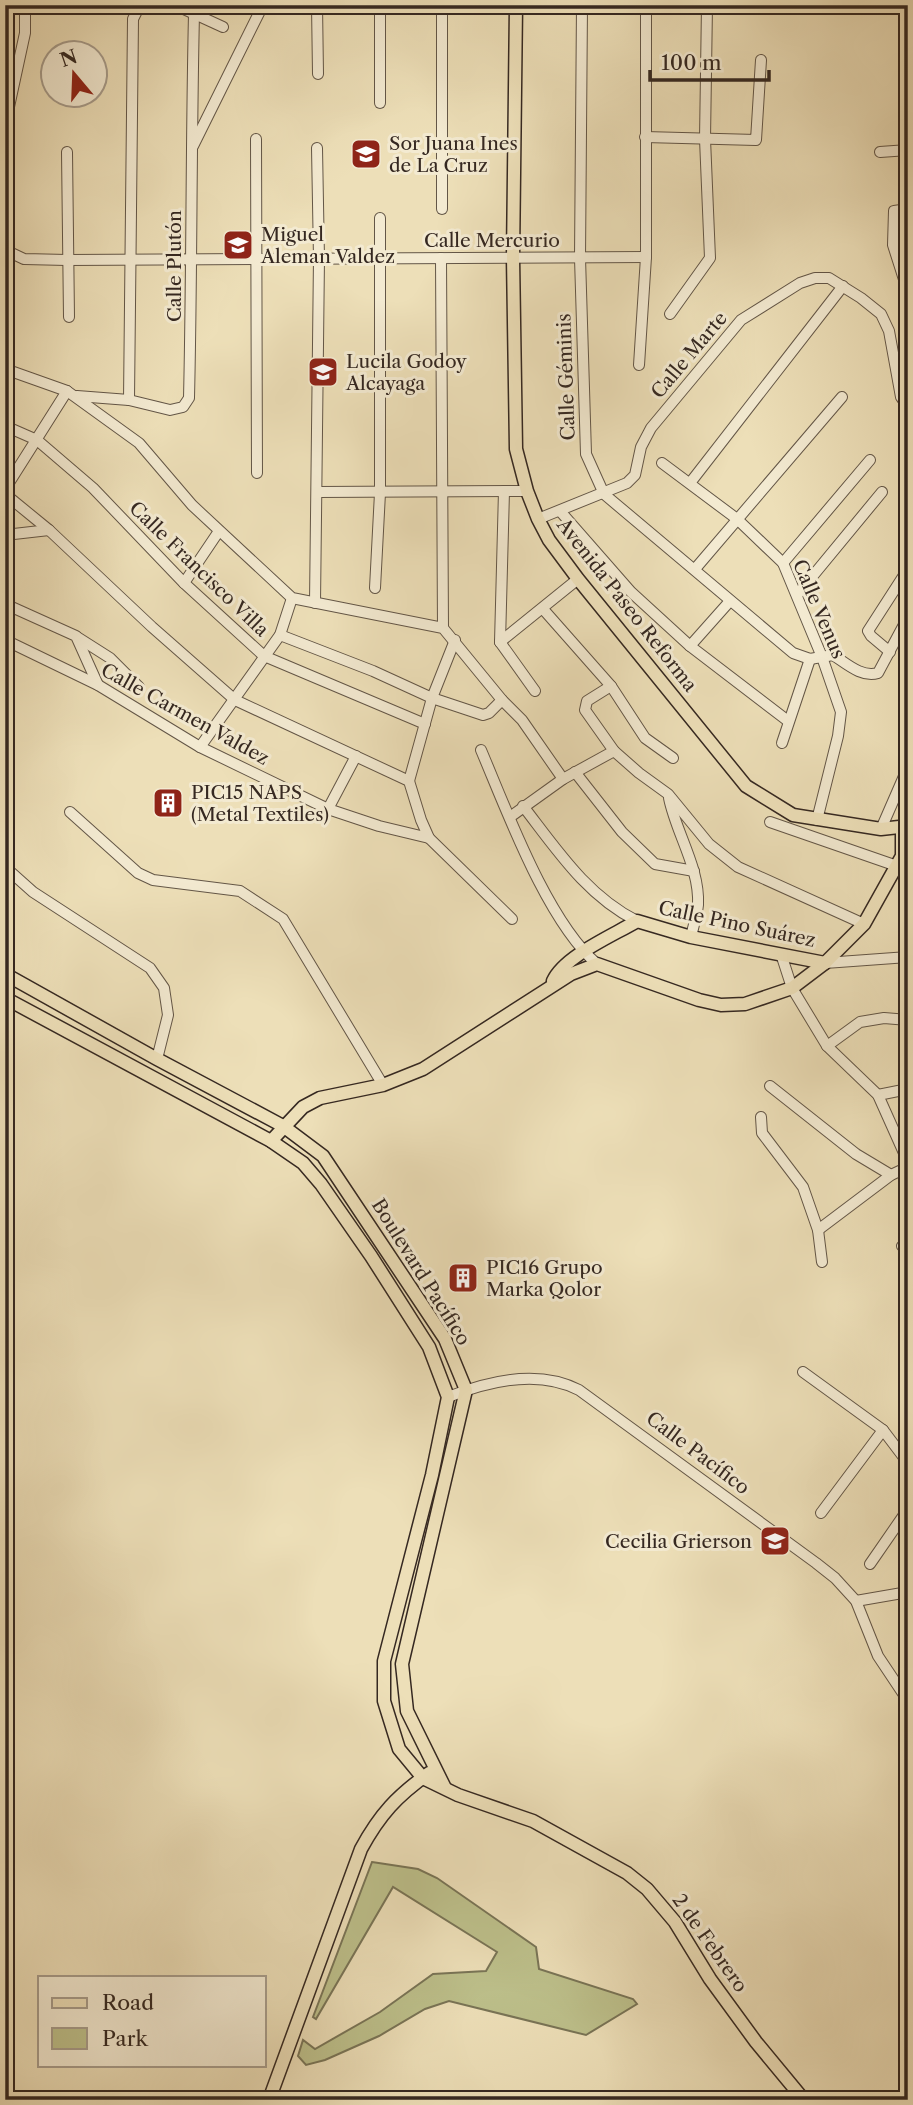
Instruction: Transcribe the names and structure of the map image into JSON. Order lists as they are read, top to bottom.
{
  "streets": {
    "main road": [
      "Avenida Paseo Reforma",
      "Calle Pino Suárez",
      "Boulevard Pacífico",
      "2 de Febrero"
    ],
    "street": [
      "Calle Mercurio",
      "Calle Plutón",
      "Calle Marte",
      "Calle Géminis",
      "Calle Francisco Villa",
      "Calle Venus",
      "Calle Carmen Valdez",
      "Calle Pacífico"
    ]
  },
  "crossings": [
    ["Calle Mercurio", "Calle Plutón"],
    ["Calle Mercurio", "Calle Géminis"],
    ["Calle Mercurio", "Avenida Paseo Reforma"],
    ["Calle Marte", "Calle Géminis"],
    ["Calle Marte", "Avenida Paseo Reforma"],
    ["Avenida Paseo Reforma", "Calle Venus"],
    ["Boulevard Pacífico", "Calle Pacífico"]
  ],
  "places": {
    "school or university": [
      "Sor Juana Ines de La Cruz",
      "Miguel Aleman Valdez",
      "Lucila Godoy Alcayaga",
      "Cecilia Grierson"
    ],
    "building": ["PIC15 NAPS (Metal Textiles)", "PIC16 Grupo Marka Qolor"]
  },
  "legend": ["Road", "Park"],
  "scale_bar": "100 m",
  "north": "top"
}
